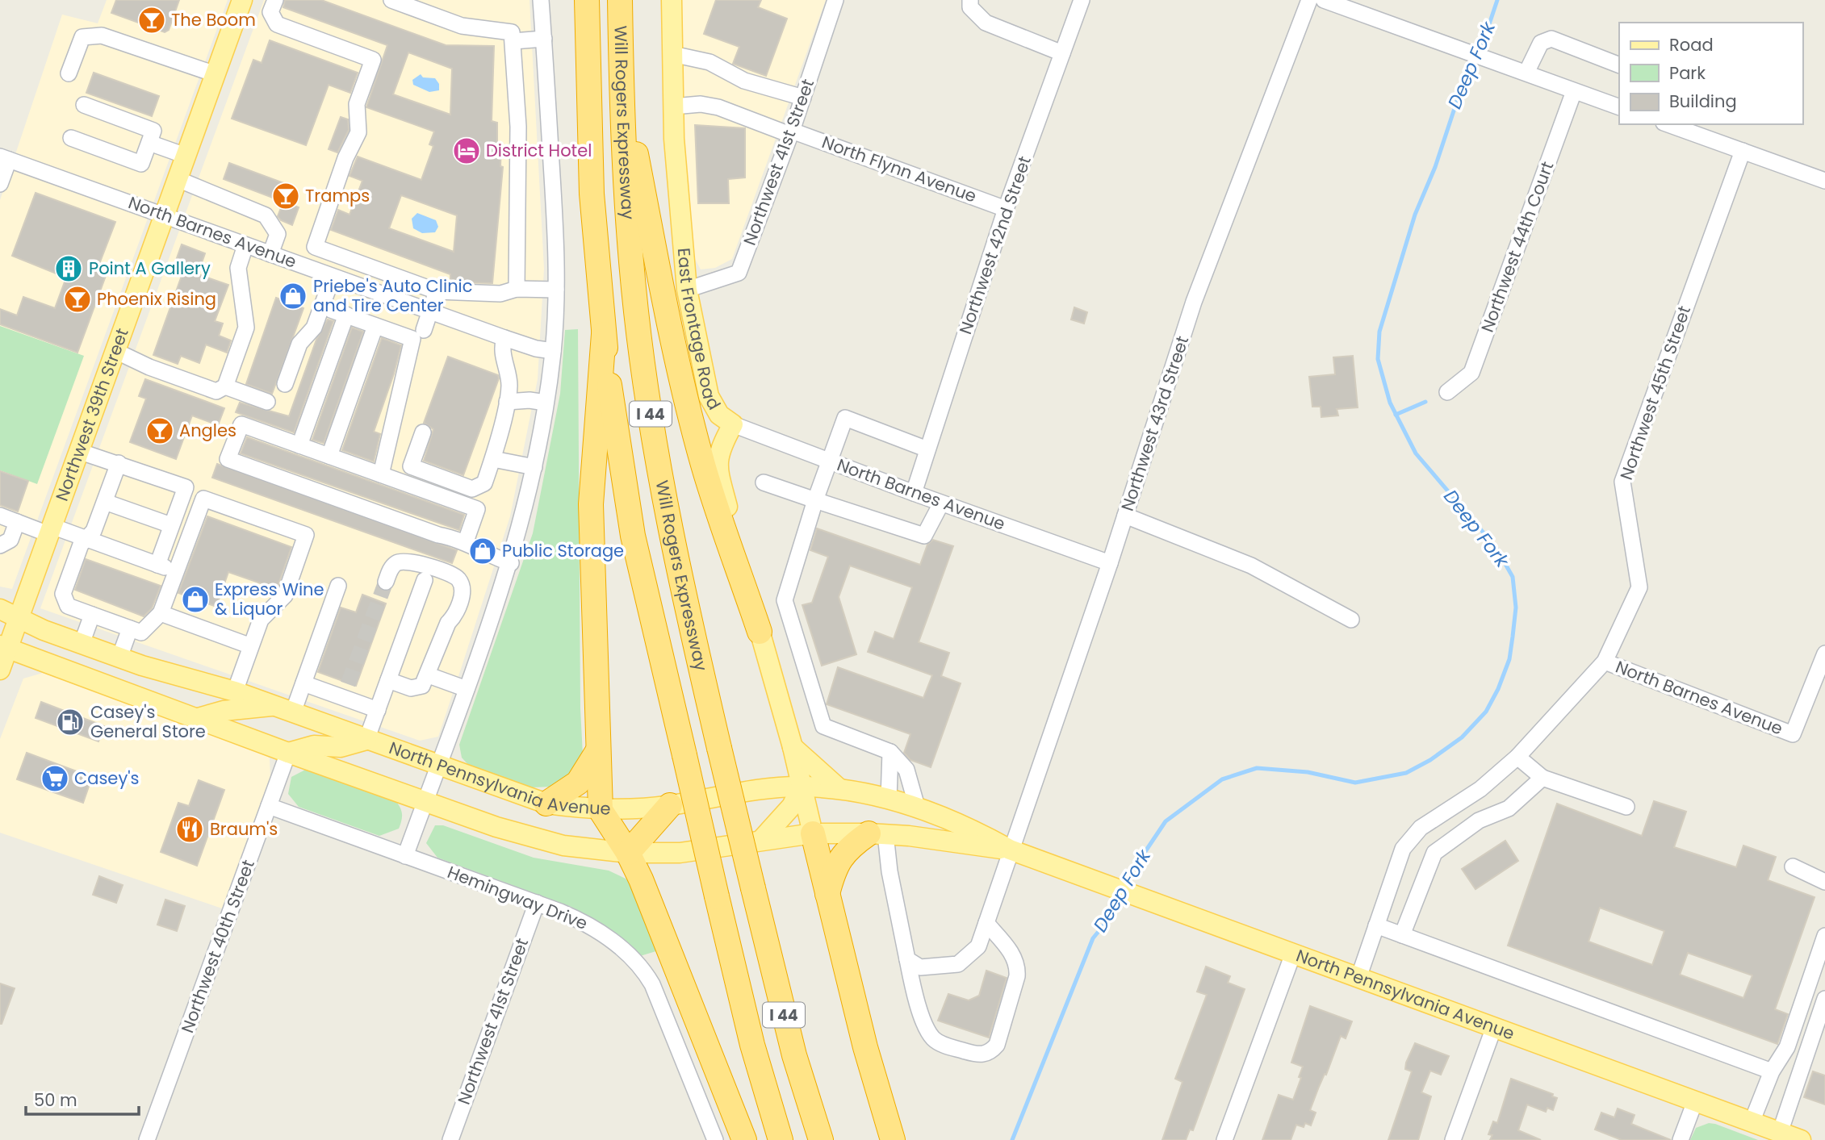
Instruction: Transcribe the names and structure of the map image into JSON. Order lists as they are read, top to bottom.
{
  "streets": {
    "highway": ["Will Rogers Expressway", "I 44"],
    "main road": ["East Frontage Road", "Northwest 39th Street", "North Pennsylvania Avenue"],
    "street": [
      "Northwest 41st Street",
      "North Flynn Avenue",
      "North Barnes Avenue",
      "Northwest 42nd Street",
      "Northwest 44th Court",
      "Northwest 45th Street",
      "Northwest 43rd Street",
      "Hemingway Drive",
      "Northwest 40th Street"
    ]
  },
  "crossings": [
    ["Northwest 41st Street", "North Flynn Avenue"],
    ["Northwest 41st Street", "East Frontage Road"],
    ["Northwest 41st Street", "Hemingway Drive"],
    ["North Flynn Avenue", "Northwest 42nd Street"],
    ["North Flynn Avenue", "East Frontage Road"],
    ["North Barnes Avenue", "Northwest 42nd Street"],
    ["North Barnes Avenue", "East Frontage Road"],
    ["North Barnes Avenue", "Northwest 45th Street"],
    ["North Barnes Avenue", "Northwest 39th Street"],
    ["North Barnes Avenue", "Northwest 43rd Street"],
    ["East Frontage Road", "North Pennsylvania Avenue"],
    ["Northwest 45th Street", "North Pennsylvania Avenue"],
    ["Northwest 39th Street", "North Pennsylvania Avenue"],
    ["Northwest 43rd Street", "North Pennsylvania Avenue"],
    ["North Pennsylvania Avenue", "Northwest 40th Street"],
    ["Hemingway Drive", "Northwest 40th Street"]
  ],
  "water": ["Deep Fork"],
  "places": {
    "bar": [
      "The Boom",
      "Tramps",
      "Phoenix Rising",
      "Angles"
    ],
    "hotel": ["District Hotel"],
    "building": ["Point A Gallery"],
    "shop": ["Priebe's Auto Clinic and Tire Center", "Public Storage", "Express Wine & Liquor"],
    "fuel station": ["Casey's General Store"],
    "supermarket": ["Casey's"],
    "restaurant": ["Braum's"]
  },
  "legend": ["Road", "Park", "Building"],
  "scale_bar": "50 m"
}
